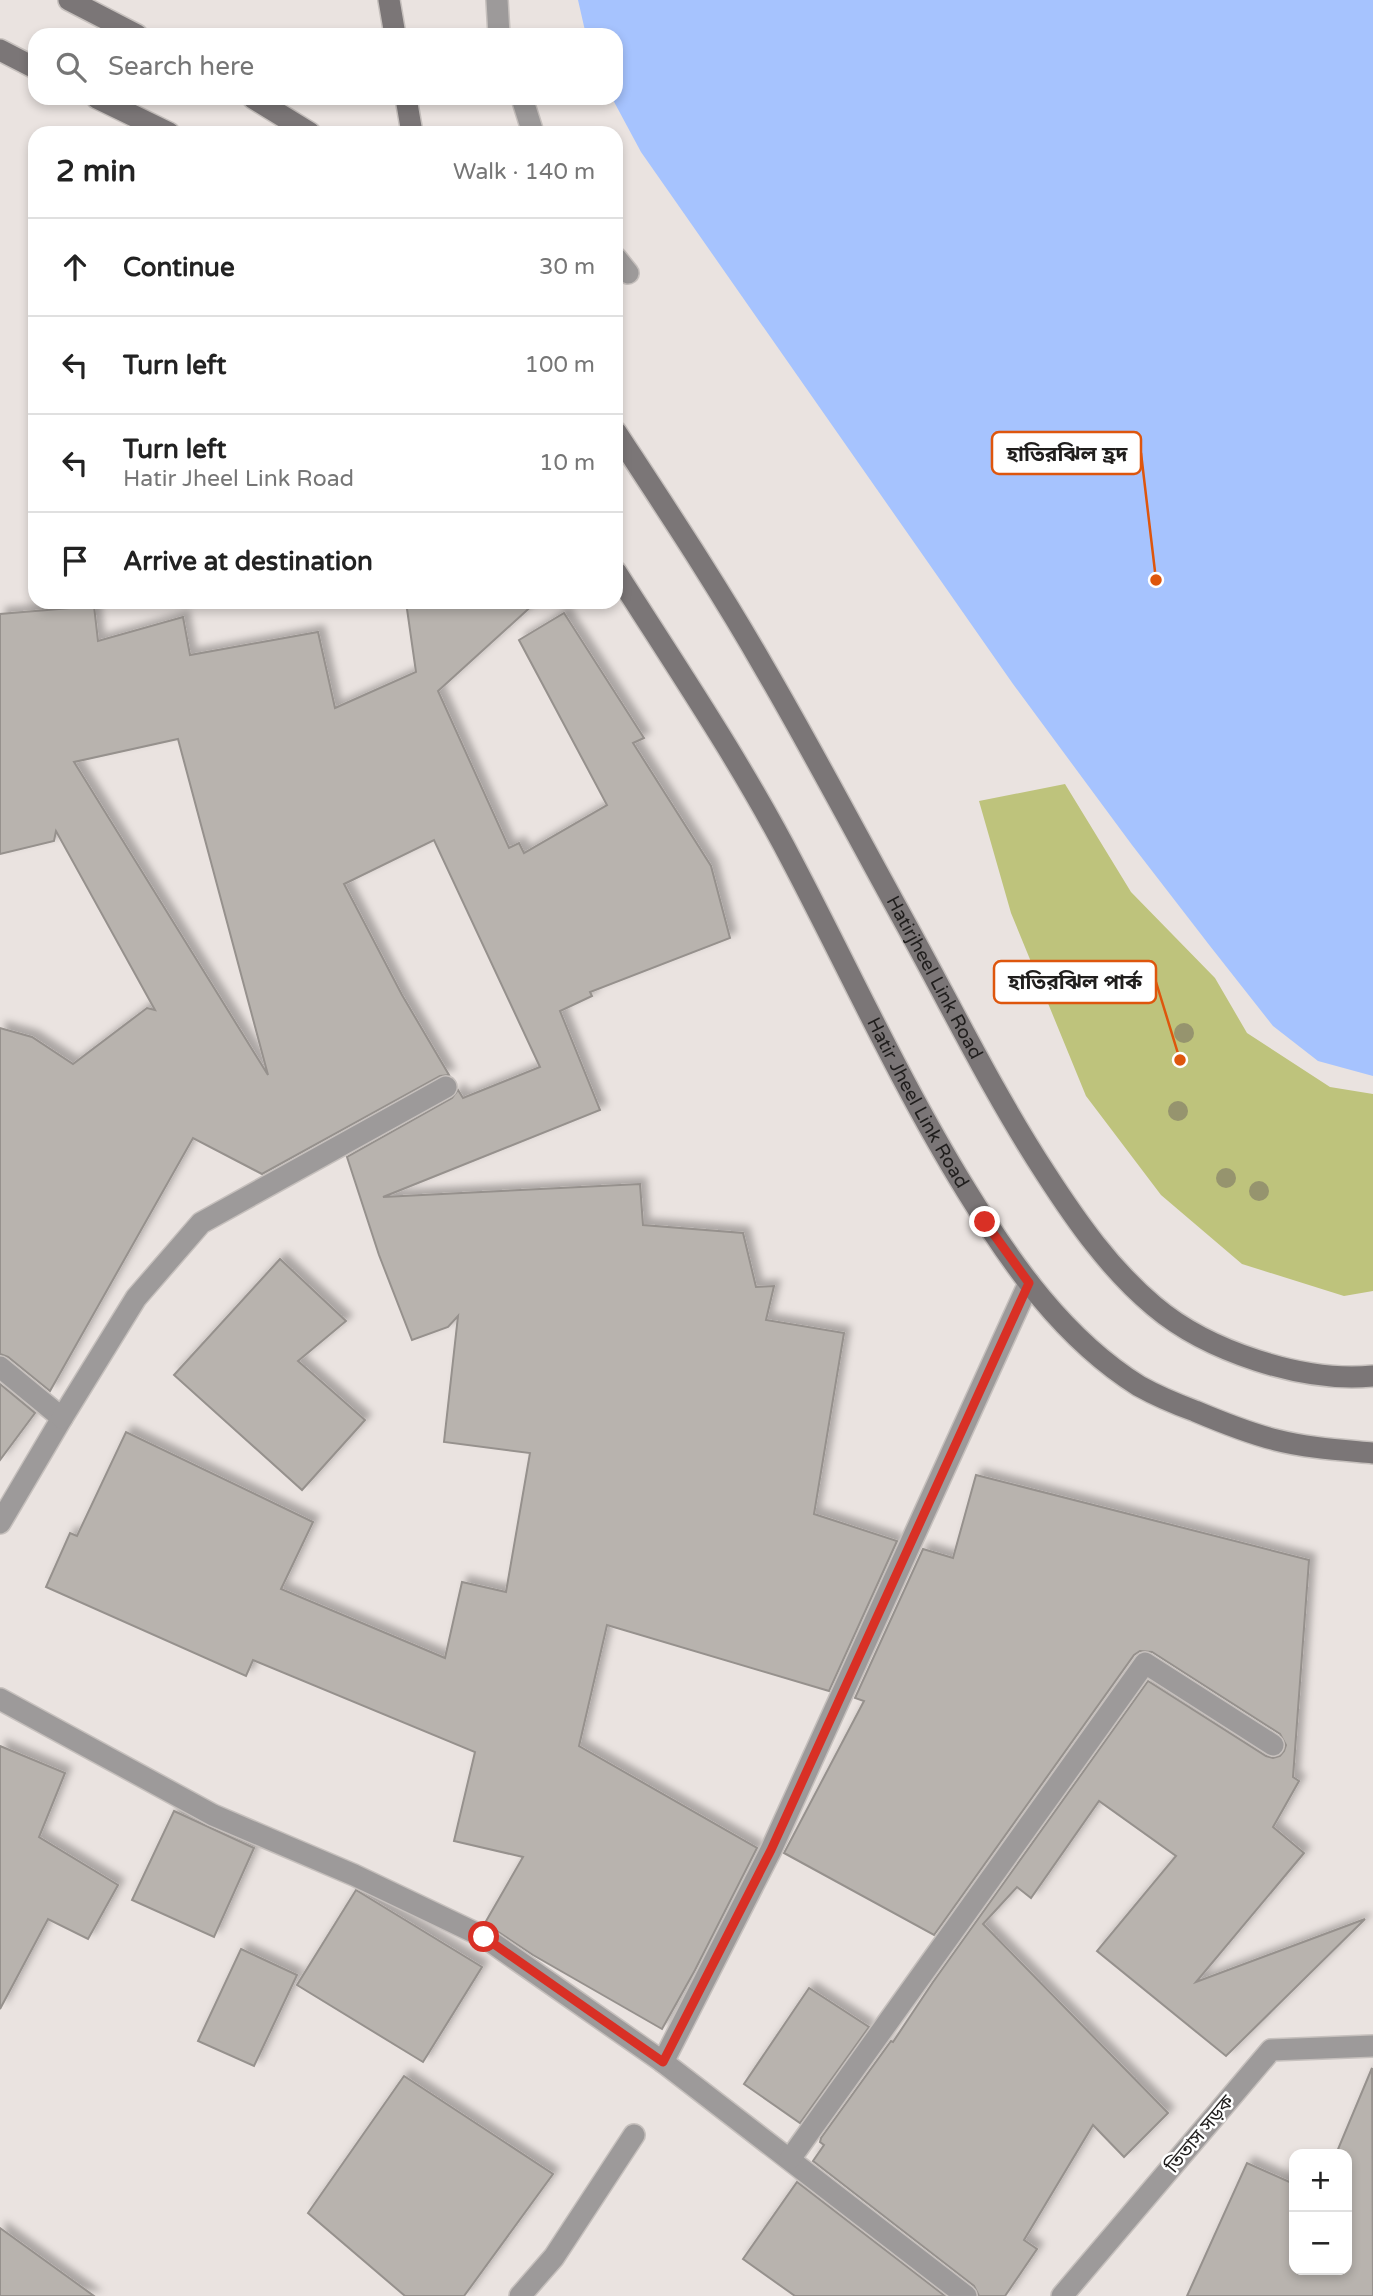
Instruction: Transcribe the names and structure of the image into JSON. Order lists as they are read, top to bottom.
{
  "streets": {
    "main road": ["Hatirjheel Link Road", "Hatir Jheel Link Road"],
    "street": ["তিতাস সড়ক"]
  },
  "places": ["হাতিরঝিল হ্রদ", "হাতিরঝিল পার্ক"],
  "page": {
    "search": "Search here",
    "heading": ["2 min", "Walk · 140 m"],
    "list": [
      ["Continue", "30 m"],
      ["Turn left", "100 m"],
      ["Turn left", "Hatir Jheel Link Road", "10 m"],
      "Arrive at destination"
    ],
    "map_buttons": ["+", "−"]
  }
}
